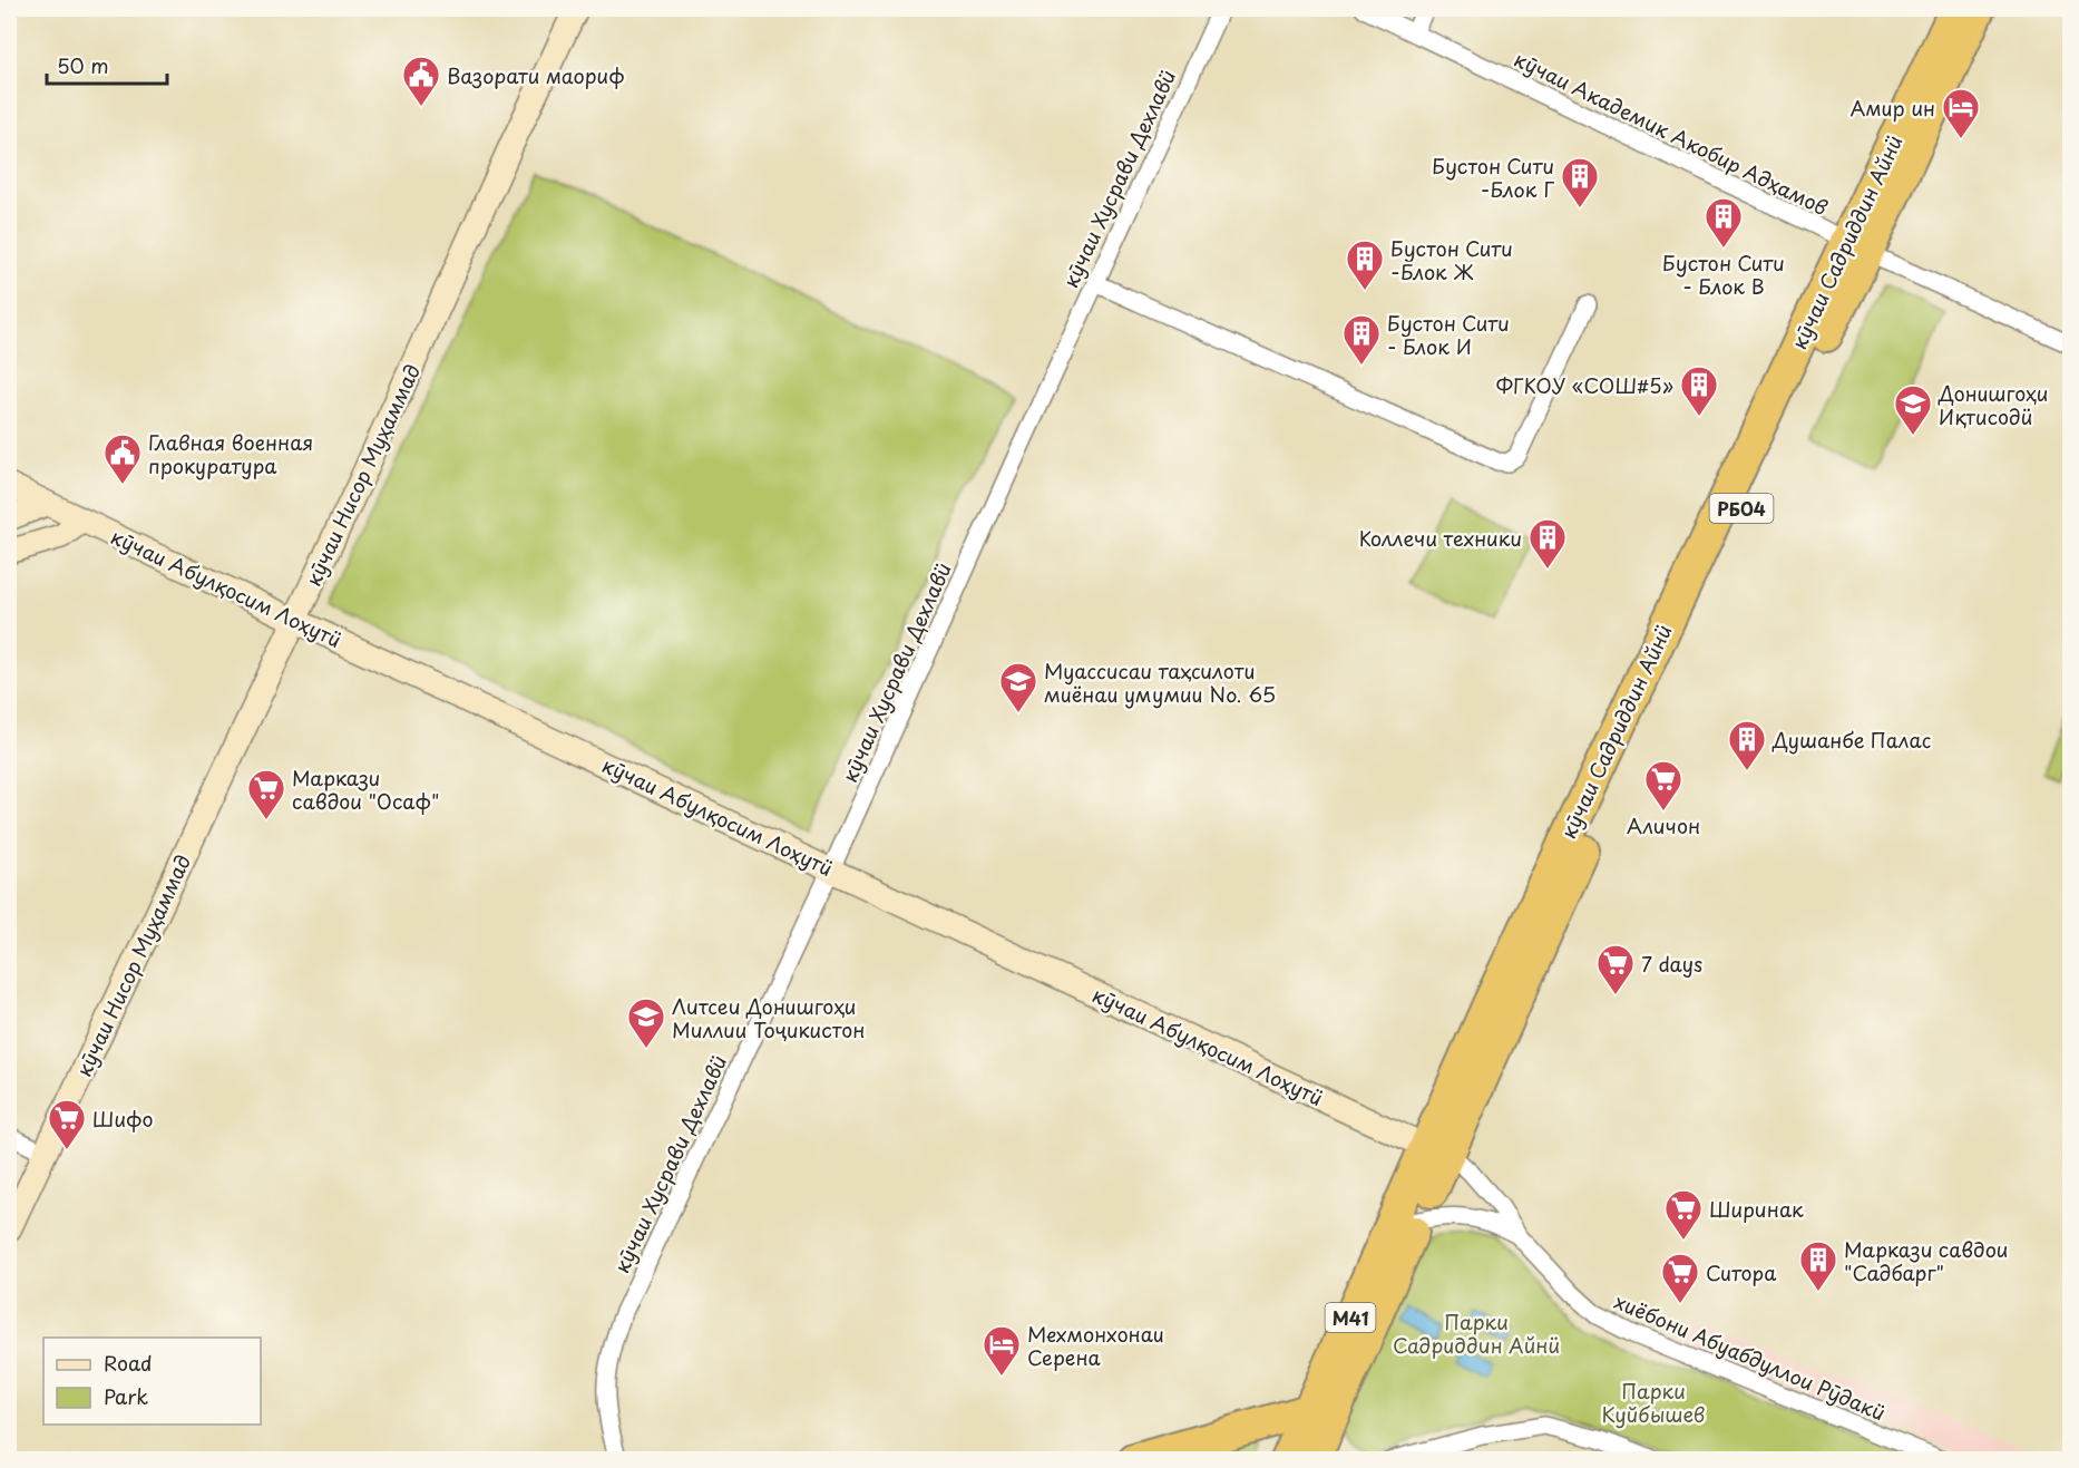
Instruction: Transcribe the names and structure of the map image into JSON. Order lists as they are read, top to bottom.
{
  "streets": {
    "highway": ["кӯчаи Садриддин Айнӣ", "РБ04", "M41"],
    "street": [
      "кӯчаи Академик Акобир Адҳамов",
      "кӯчаи Хусрави Дехлавӣ",
      "кӯчаи Нисор Муҳаммад",
      "кӯчаи Абулқосим Лоҳутӣ",
      "хиёбони Абуабдуллои Рӯдакӣ"
    ]
  },
  "crossings": [
    ["кӯчаи Академик Акобир Адҳамов", "кӯчаи Садриддин Айнӣ"],
    ["кӯчаи Хусрави Дехлавӣ", "кӯчаи Абулқосим Лоҳутӣ"],
    ["кӯчаи Садриддин Айнӣ", "кӯчаи Абулқосим Лоҳутӣ"],
    ["кӯчаи Садриддин Айнӣ", "хиёбони Абуабдуллои Рӯдакӣ"],
    ["кӯчаи Нисор Муҳаммад", "кӯчаи Абулқосим Лоҳутӣ"],
    ["кӯчаи Абулқосим Лоҳутӣ", "хиёбони Абуабдуллои Рӯдакӣ"]
  ],
  "parks": ["Парки Садриддин Айнӣ", "Парки Куйбышев"],
  "places": {
    "public building": ["Вазорати маориф", "Главная военная прокуратура"],
    "hotel": ["Амир ин", "Мехмонхонаи Серена"],
    "building": [
      "Бустон Сити -Блок Г",
      "Бустон Сити - Блок В",
      "Бустон Сити -Блок Ж",
      "Бустон Сити - Блок И",
      "ФГКОУ «СОШ#5»",
      "Коллечи техники",
      "Душанбе Палас",
      "Маркази савдои \"Садбарг\""
    ],
    "school or university": ["Донишгоҳи Иқтисодӣ", "Муассисаи таҳсилоти миёнаи умумии No. 65", "Литсеи Донишгоҳи Миллии Тоҷикистон"],
    "supermarket": [
      "Аличон",
      "Маркази савдои \"Осаф\"",
      "7 days",
      "Шифо",
      "Ширинак",
      "Ситора"
    ]
  },
  "legend": ["Road", "Park"],
  "scale_bar": "50 m"
}
